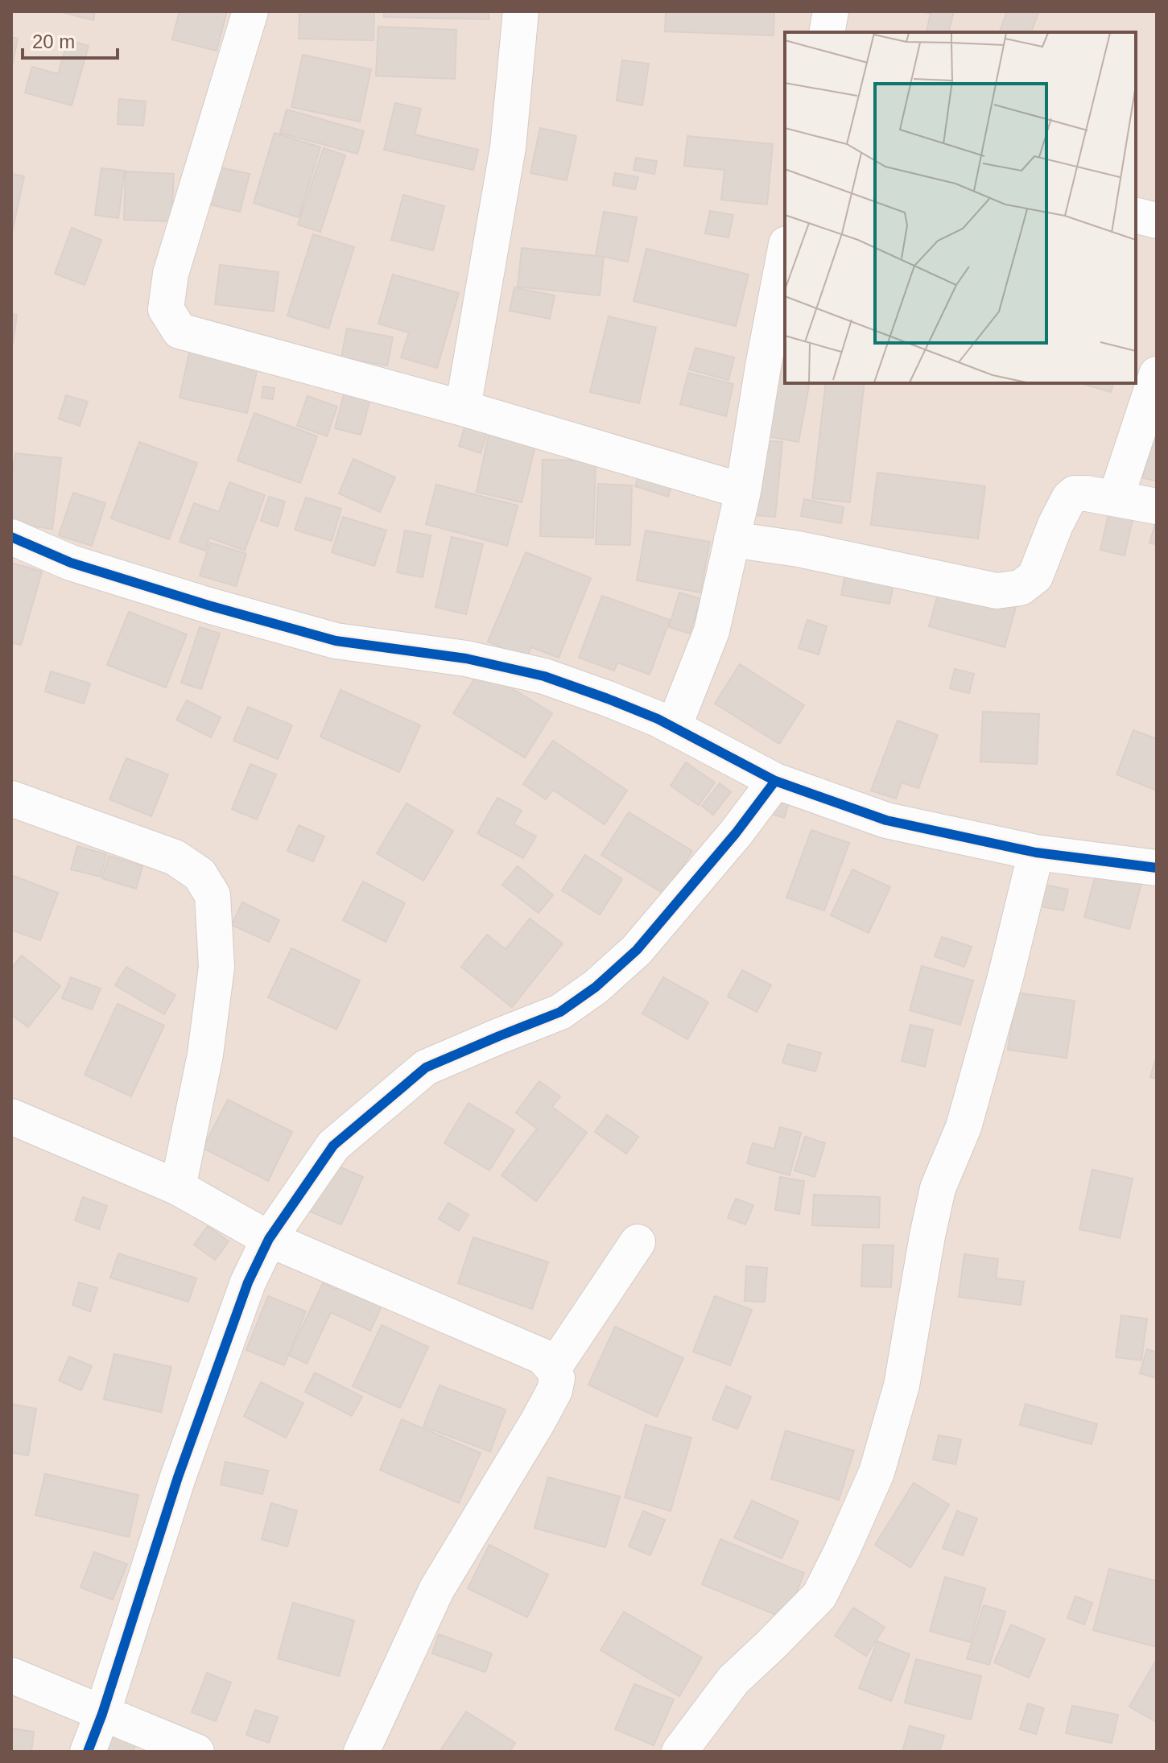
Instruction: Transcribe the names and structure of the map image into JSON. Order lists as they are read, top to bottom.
{
  "scale_bar": "20 m"
}
